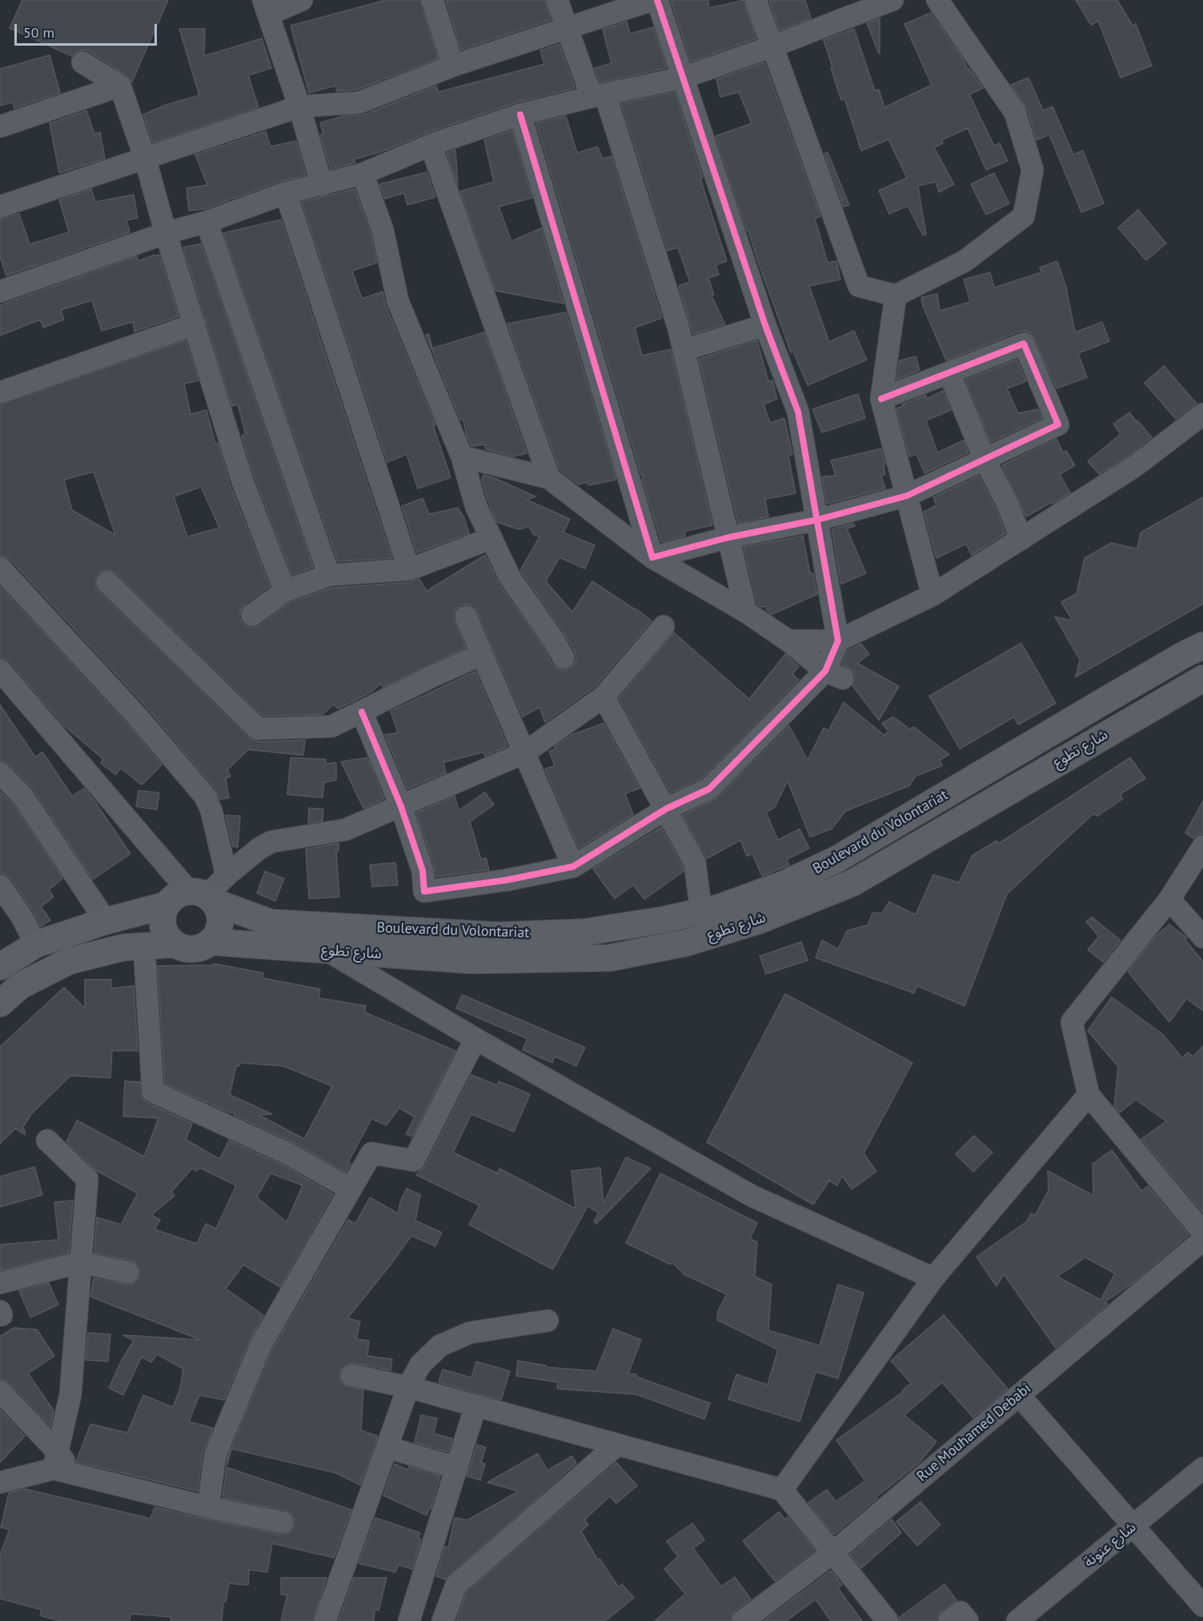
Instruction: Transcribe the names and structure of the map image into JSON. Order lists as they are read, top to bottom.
{
  "streets": {
    "main road": ["شارع تطوع", "Boulevard du Volontariat"],
    "street": ["Rue Mouhamed Debabi", "شارع عنونة"]
  },
  "crossings": [
    ["شارع تطوع", "Boulevard du Volontariat"]
  ],
  "scale_bar": "50 m"
}
